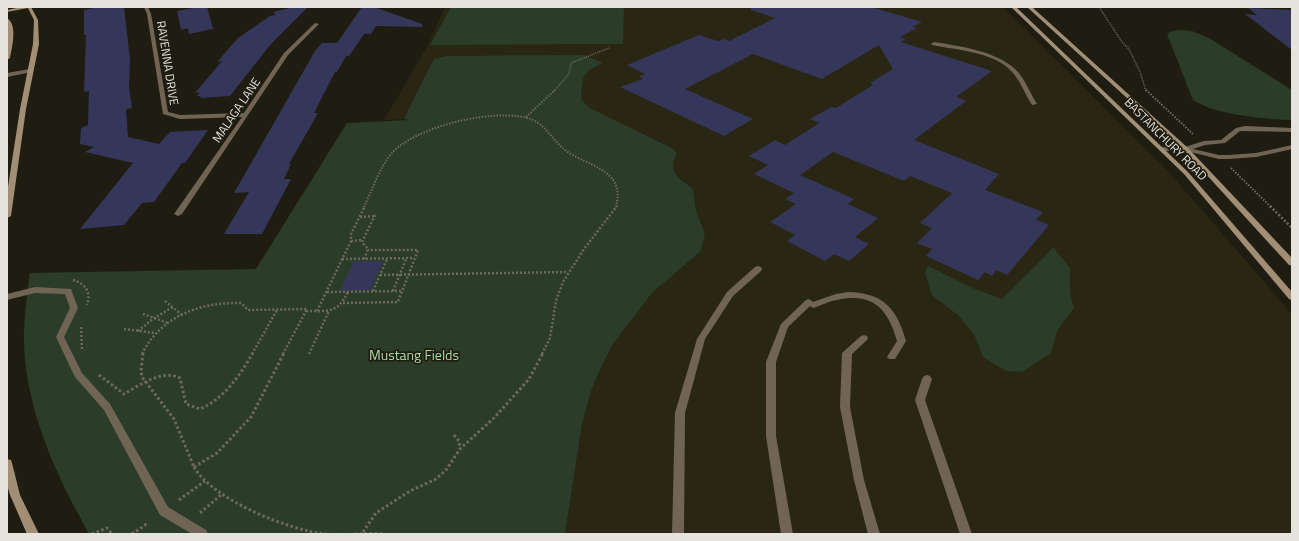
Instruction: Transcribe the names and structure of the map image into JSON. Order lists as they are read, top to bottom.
{
  "streets": {
    "main road": ["BASTANCHURY ROAD"],
    "street": ["RAVENNA DRIVE", "MALAGA LANE"]
  },
  "crossings": [
    ["RAVENNA DRIVE", "MALAGA LANE"]
  ],
  "parks": ["Mustang Fields"]
}
